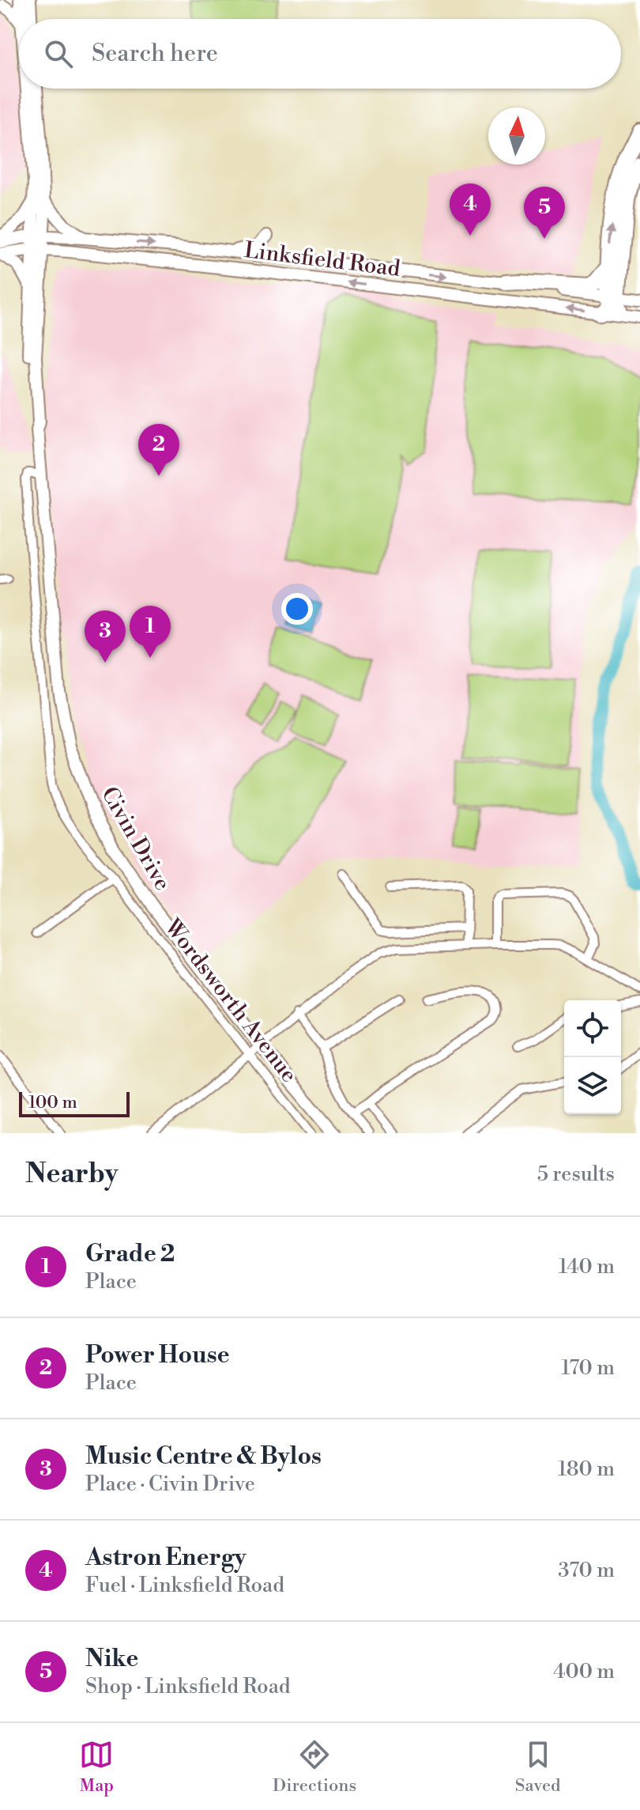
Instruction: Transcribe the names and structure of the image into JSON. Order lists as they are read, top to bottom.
{
  "streets": {
    "main road": ["Linksfield Road", "Civin Drive"],
    "street": ["Wordsworth Avenue"]
  },
  "crossings": [
    ["Linksfield Road", "Civin Drive"],
    ["Civin Drive", "Wordsworth Avenue"]
  ],
  "scale_bar": "100 m",
  "north": "top",
  "page": {
    "search": "Search here",
    "pins": [
      "4",
      "5",
      "2",
      "1",
      "3"
    ],
    "scale": "100 m",
    "heading": ["Nearby", "5 results"],
    "list": [
      {
        "mark": "1",
        "name": "Grade 2",
        "note": "Place",
        "value": "140 m"
      },
      {
        "mark": "2",
        "name": "Power House",
        "note": "Place",
        "value": "170 m"
      },
      {
        "mark": "3",
        "name": "Music Centre & Bylos",
        "note": "Place · Civin Drive",
        "value": "180 m"
      },
      {
        "mark": "4",
        "name": "Astron Energy",
        "note": "Fuel · Linksfield Road",
        "value": "370 m"
      },
      {
        "mark": "5",
        "name": "Nike",
        "note": "Shop · Linksfield Road",
        "value": "400 m"
      }
    ],
    "nav": ["Map", "Directions", "Saved"]
  }
}
